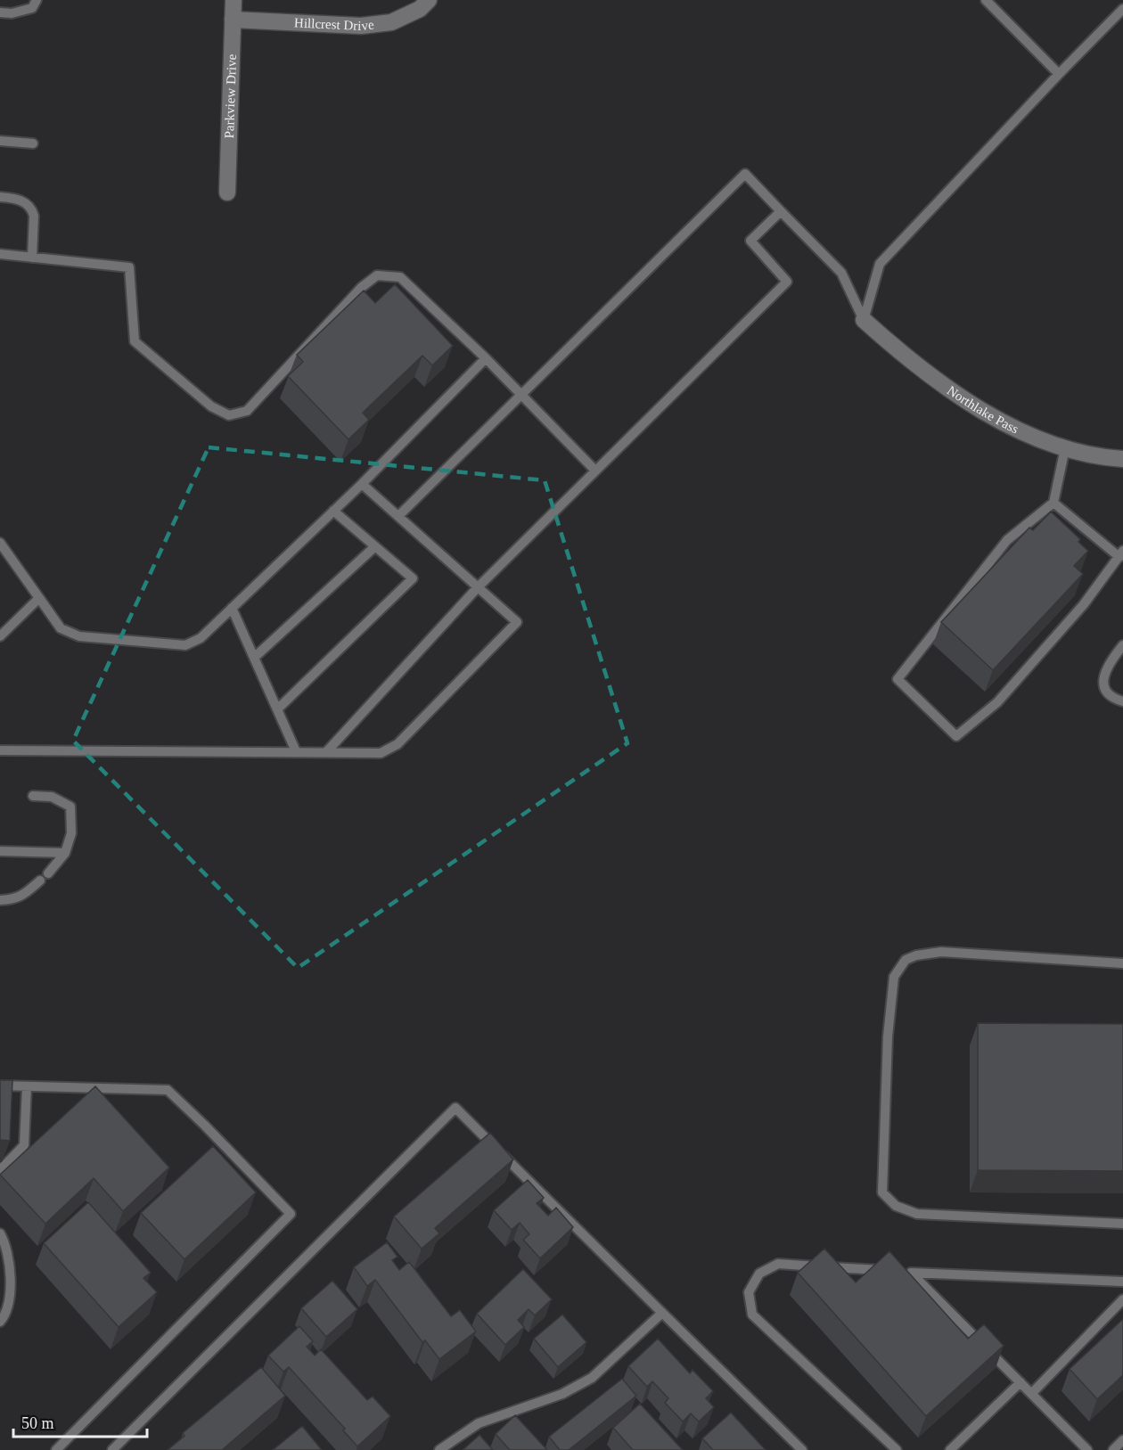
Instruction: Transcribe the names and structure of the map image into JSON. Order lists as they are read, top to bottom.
{
  "streets": {
    "street": ["Hillcrest Drive", "Parkview Drive", "Northlake Pass"]
  },
  "crossings": [
    ["Hillcrest Drive", "Parkview Drive"]
  ],
  "scale_bar": "50 m"
}
